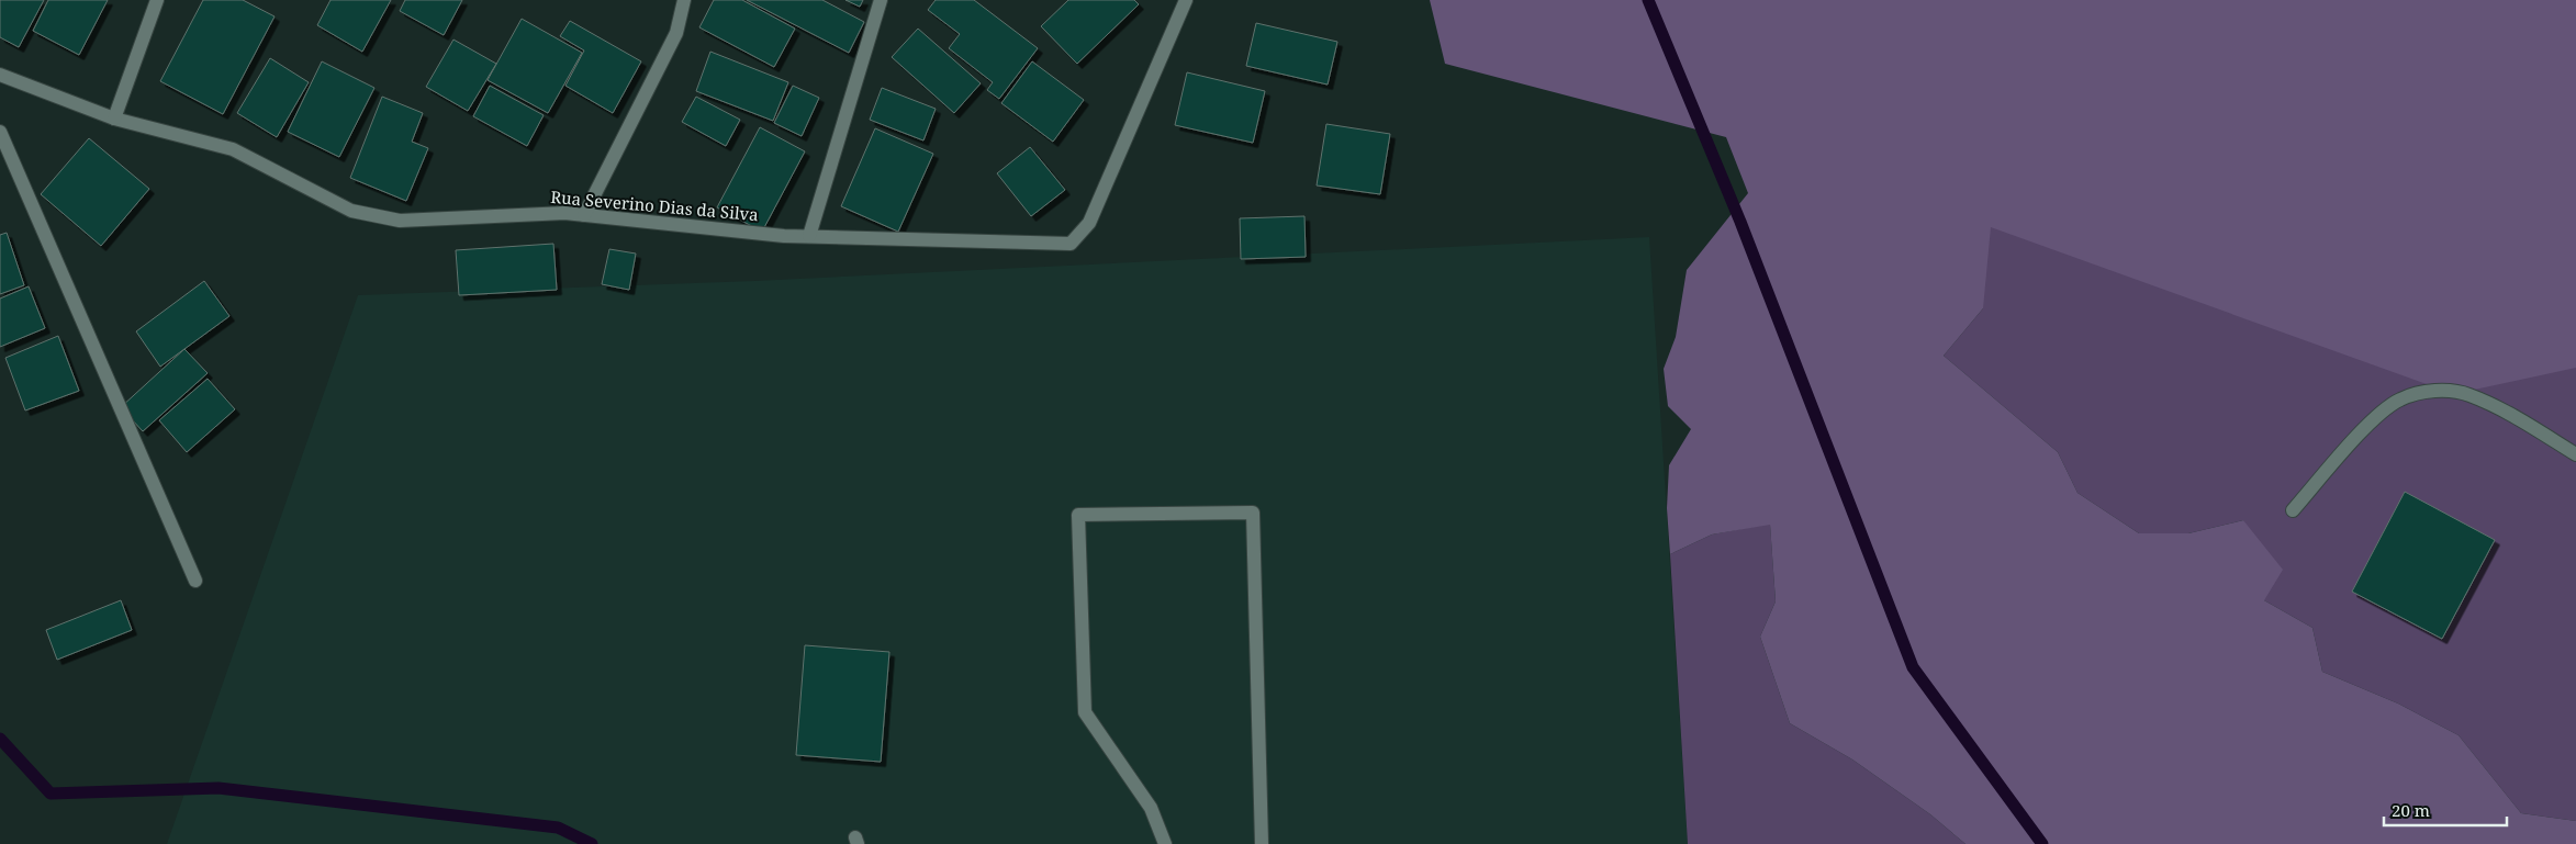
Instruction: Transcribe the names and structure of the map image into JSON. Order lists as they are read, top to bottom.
{
  "streets": {
    "street": ["Rua Severino Dias da Silva"]
  },
  "scale_bar": "20 m"
}
